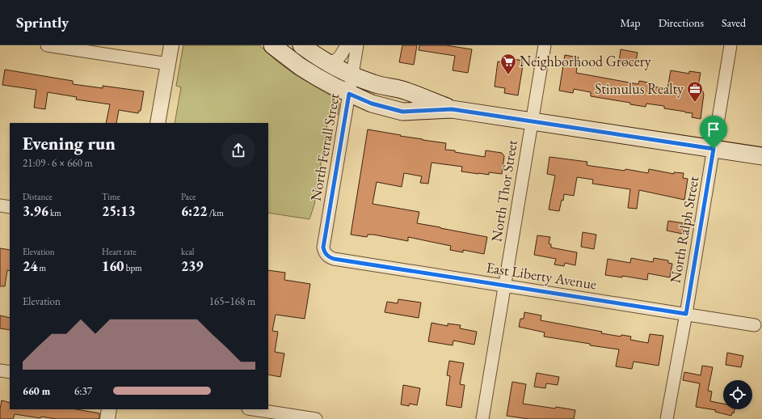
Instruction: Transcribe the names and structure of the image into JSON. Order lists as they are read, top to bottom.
{
  "streets": {
    "street": [
      "North Ferrall Street",
      "North Thor Street",
      "North Ralph Street",
      "East Liberty Avenue"
    ]
  },
  "crossings": [
    ["North Ferrall Street", "East Liberty Avenue"],
    ["North Thor Street", "East Liberty Avenue"],
    ["North Ralph Street", "East Liberty Avenue"]
  ],
  "places": {
    "supermarket": ["Neighborhood Grocery"],
    "office": ["Stimulus Realty"]
  },
  "page": {
    "header": "Sprintly",
    "nav": ["Map", "Directions", "Saved"],
    "heading": ["Evening run", "21:09 · 6 × 660 m"],
    "stats": [
      ["Distance", "3.96 km"],
      ["Time", "25:13"],
      ["Pace", "6:22 /km"],
      ["Elevation", "24 m"],
      ["Heart rate", "160 bpm"],
      ["kcal", "239"]
    ],
    "chart": ["Elevation", "165–168 m"],
    "list": [
      {
        "name": "660 m",
        "note": "6:37"
      }
    ]
  }
}
